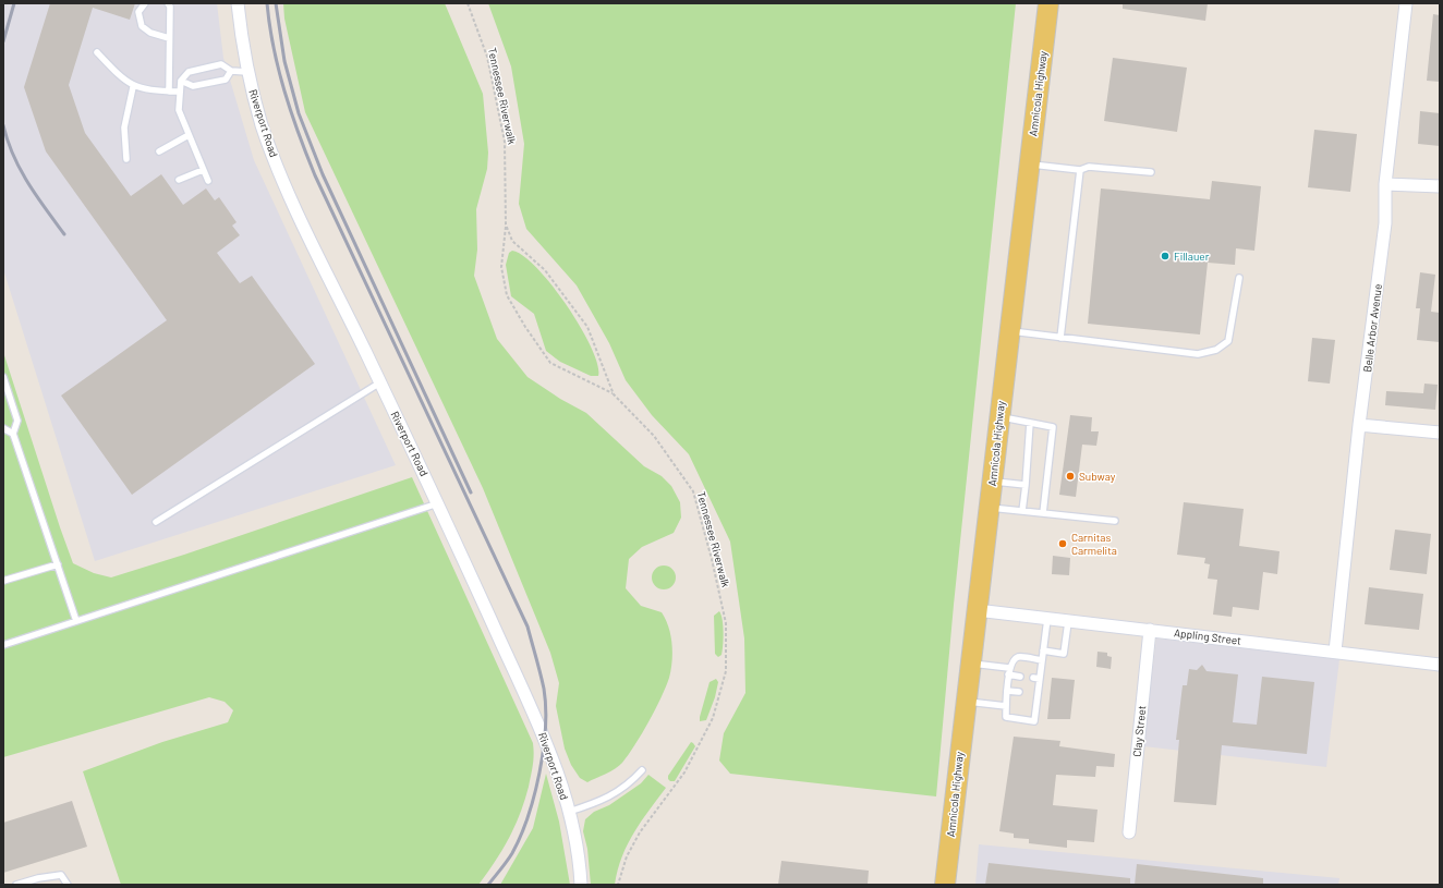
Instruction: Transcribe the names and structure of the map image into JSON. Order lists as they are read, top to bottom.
{
  "streets": {
    "main road": ["Amnicola Highway"],
    "street": [
      "Riverport Road",
      "Belle Arbor Avenue",
      "Appling Street",
      "Clay Street"
    ],
    "path": ["Tennessee Riverwalk"]
  },
  "crossings": [
    ["Amnicola Highway", "Appling Street"],
    ["Belle Arbor Avenue", "Appling Street"],
    ["Appling Street", "Clay Street"]
  ],
  "places": ["Fillauer", "Subway", "Carnitas Carmelita"]
}
